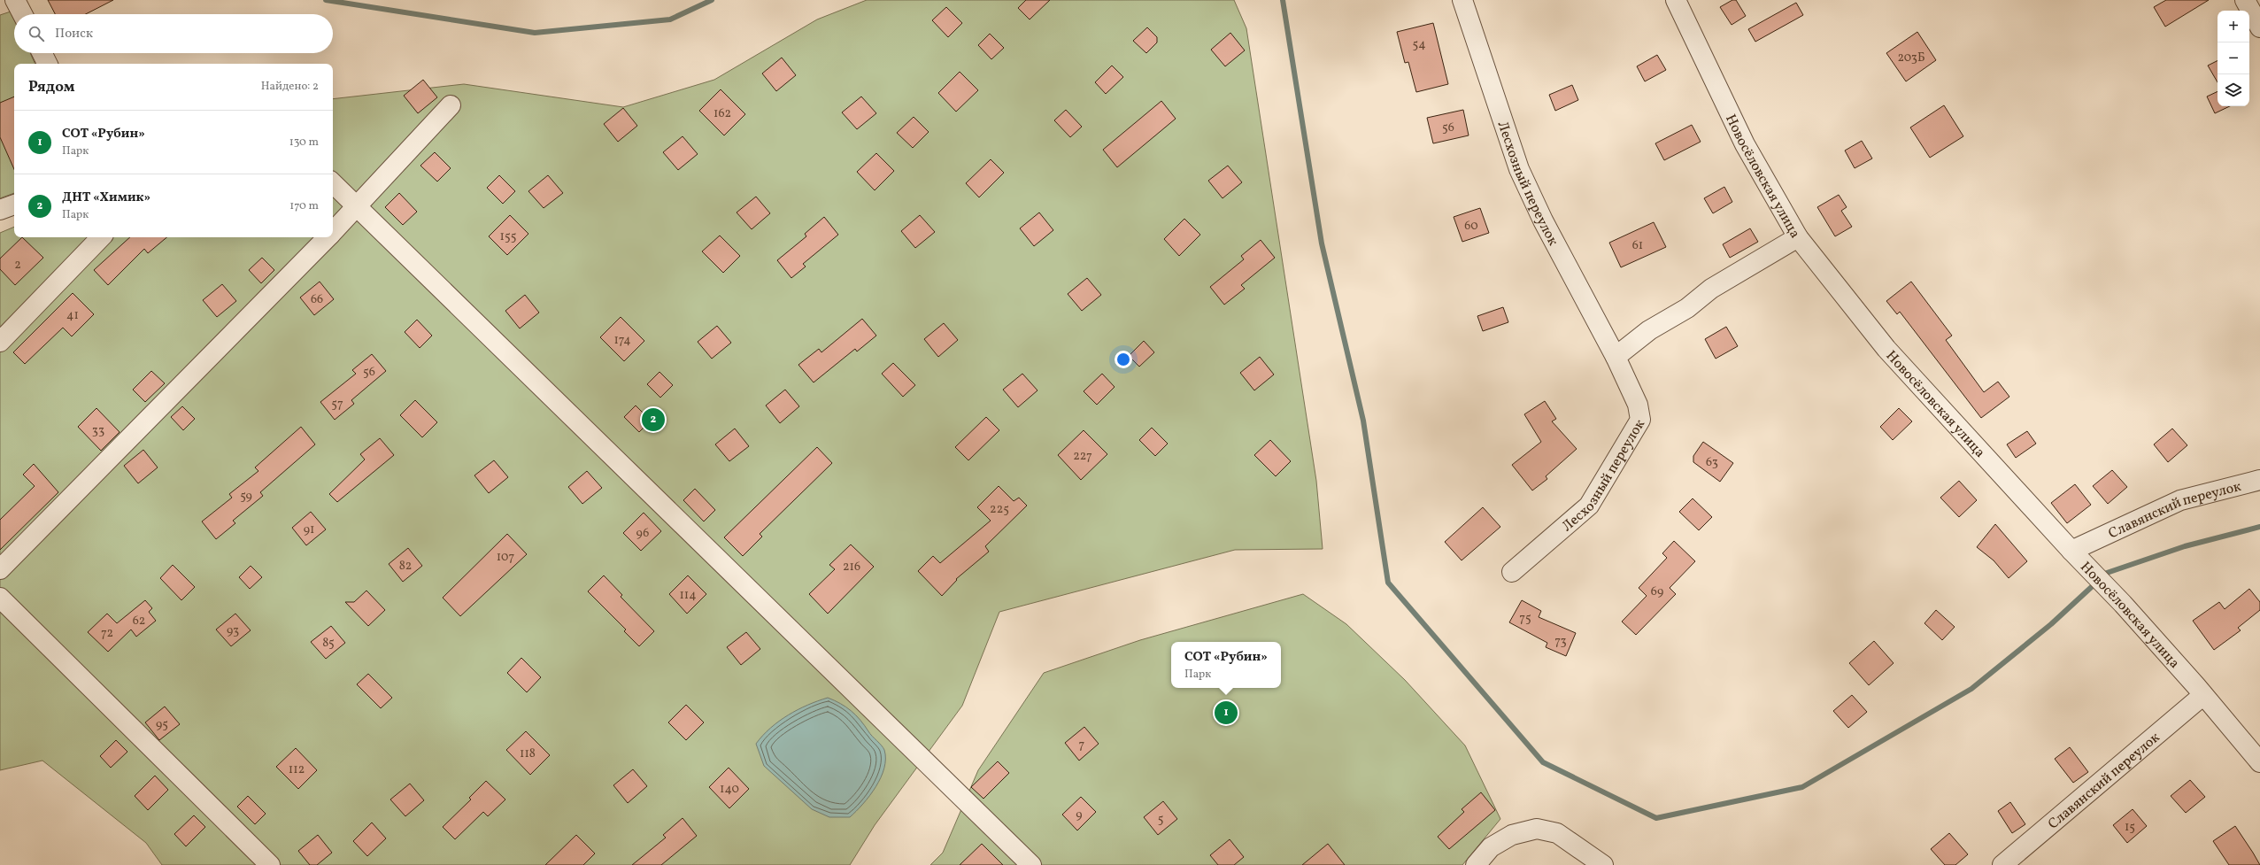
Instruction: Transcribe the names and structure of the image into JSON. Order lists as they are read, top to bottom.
{
  "streets": {
    "street": ["Новосёловская улица", "Лесхозный переулок", "Славянский переулок"]
  },
  "crossings": [
    ["Новосёловская улица", "Славянский переулок"]
  ],
  "house_numbers": [
    "54",
    "203Б",
    "162",
    "56",
    "60",
    "155",
    "61",
    "2",
    "66",
    "41",
    "174",
    "56",
    "57",
    "33",
    "227",
    "63",
    "59",
    "225",
    "91",
    "96",
    "107",
    "82",
    "216",
    "69",
    "114",
    "75",
    "62",
    "93",
    "72",
    "73",
    "85",
    "95",
    "7",
    "118",
    "112",
    "140",
    "9",
    "5",
    "15"
  ],
  "page": {
    "map_buttons": ["+", "−"],
    "search": "Поиск",
    "heading": ["Рядом", "Найдено: 2"],
    "list": [
      {
        "mark": "1",
        "name": "СОТ «Рубин»",
        "note": "Парк",
        "value": "130 m"
      },
      {
        "mark": "2",
        "name": "ДНТ «Химик»",
        "note": "Парк",
        "value": "170 m"
      }
    ],
    "pins": ["2", "1"],
    "popup": ["СОТ «Рубин»", "Парк"]
  }
}
